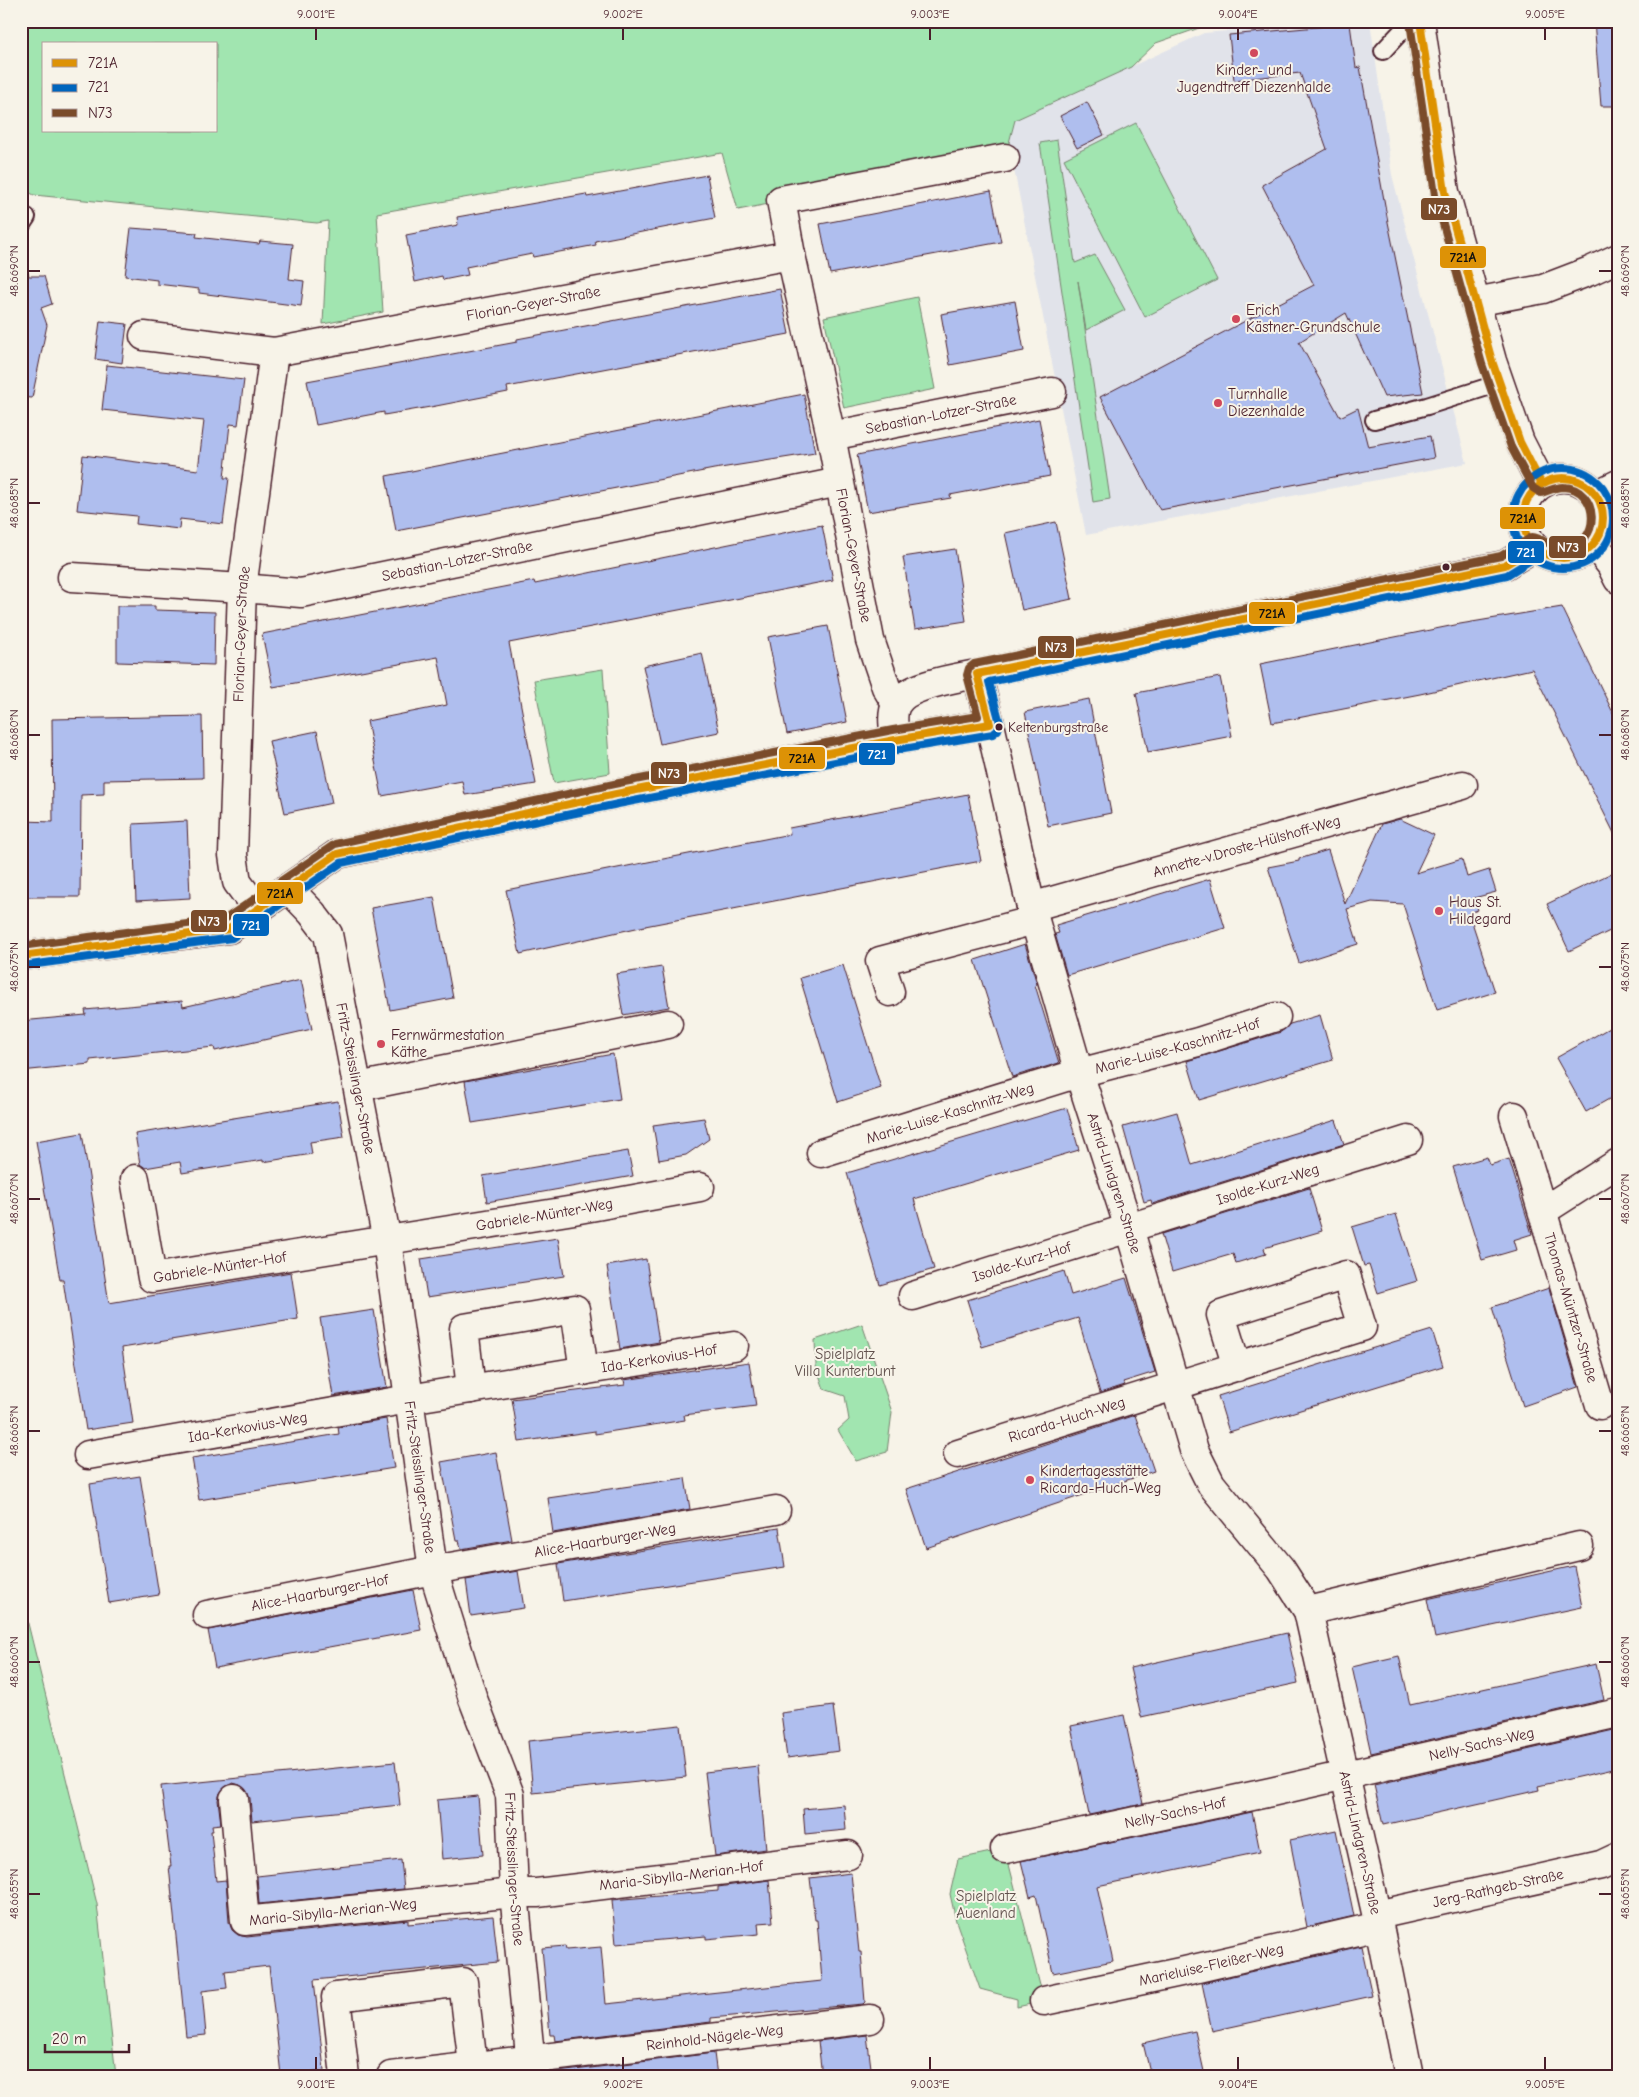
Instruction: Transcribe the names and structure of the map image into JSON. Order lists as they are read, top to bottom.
{
  "streets": {
    "street": [
      "Florian-Geyer-Straße",
      "Sebastian-Lotzer-Straße",
      "Annette-v.Droste-Hülshoff-Weg",
      "Marie-Luise-Kaschnitz-Hof",
      "Fritz-Steisslinger-Straße",
      "Marie-Luise-Kaschnitz-Weg",
      "Astrid-Lindgren-Straße",
      "Isolde-Kurz-Weg",
      "Gabriele-Münter-Weg",
      "Isolde-Kurz-Hof",
      "Gabriele-Münter-Hof",
      "Thomas-Müntzer-Straße",
      "Ida-Kerkovius-Hof",
      "Ricarda-Huch-Weg",
      "Ida-Kerkovius-Weg",
      "Alice-Haarburger-Weg",
      "Alice-Haarburger-Hof",
      "Nelly-Sachs-Weg",
      "Nelly-Sachs-Hof",
      "Maria-Sibylla-Merian-Hof",
      "Jerg-Rathgeb-Straße",
      "Maria-Sibylla-Merian-Weg",
      "Marieluise-Fleißer-Weg",
      "Reinhold-Nägele-Weg"
    ]
  },
  "crossings": [
    ["Florian-Geyer-Straße", "Sebastian-Lotzer-Straße"],
    ["Annette-v.Droste-Hülshoff-Weg", "Astrid-Lindgren-Straße"],
    ["Marie-Luise-Kaschnitz-Hof", "Marie-Luise-Kaschnitz-Weg"],
    ["Marie-Luise-Kaschnitz-Hof", "Astrid-Lindgren-Straße"],
    ["Fritz-Steisslinger-Straße", "Gabriele-Münter-Weg"],
    ["Fritz-Steisslinger-Straße", "Gabriele-Münter-Hof"],
    ["Fritz-Steisslinger-Straße", "Ida-Kerkovius-Hof"],
    ["Fritz-Steisslinger-Straße", "Ida-Kerkovius-Weg"],
    ["Fritz-Steisslinger-Straße", "Alice-Haarburger-Weg"],
    ["Fritz-Steisslinger-Straße", "Alice-Haarburger-Hof"],
    ["Fritz-Steisslinger-Straße", "Maria-Sibylla-Merian-Hof"],
    ["Fritz-Steisslinger-Straße", "Maria-Sibylla-Merian-Weg"],
    ["Fritz-Steisslinger-Straße", "Reinhold-Nägele-Weg"],
    ["Marie-Luise-Kaschnitz-Weg", "Astrid-Lindgren-Straße"],
    ["Astrid-Lindgren-Straße", "Isolde-Kurz-Weg"],
    ["Astrid-Lindgren-Straße", "Isolde-Kurz-Hof"],
    ["Astrid-Lindgren-Straße", "Ricarda-Huch-Weg"],
    ["Astrid-Lindgren-Straße", "Nelly-Sachs-Weg"],
    ["Astrid-Lindgren-Straße", "Nelly-Sachs-Hof"],
    ["Astrid-Lindgren-Straße", "Jerg-Rathgeb-Straße"],
    ["Astrid-Lindgren-Straße", "Marieluise-Fleißer-Weg"],
    ["Isolde-Kurz-Weg", "Isolde-Kurz-Hof"],
    ["Gabriele-Münter-Weg", "Gabriele-Münter-Hof"],
    ["Ida-Kerkovius-Hof", "Ida-Kerkovius-Weg"],
    ["Alice-Haarburger-Weg", "Alice-Haarburger-Hof"],
    ["Nelly-Sachs-Weg", "Nelly-Sachs-Hof"],
    ["Maria-Sibylla-Merian-Hof", "Maria-Sibylla-Merian-Weg"],
    ["Jerg-Rathgeb-Straße", "Marieluise-Fleißer-Weg"]
  ],
  "parks": ["Spielplatz Villa Kunterbunt", "Spielplatz Auenland"],
  "places": [
    "Kinder- und Jugendtreff Diezenhalde",
    "Erich Kästner-Grundschule",
    "Turnhalle Diezenhalde",
    "Keltenburgstraße",
    "Haus St. Hildegard",
    "Fernwärmestation Käthe",
    "Kindertagesstätte Ricarda-Huch-Weg"
  ],
  "lines": ["transit line 721A", "transit line N73", "transit line 721"],
  "legend": ["721A", "721", "N73"],
  "scale_bar": "20 m",
  "coordinates": [
    "9.001°E",
    "9.002°E",
    "9.003°E",
    "9.004°E",
    "9.005°E",
    "48.6690°N",
    "48.6685°N",
    "48.6680°N",
    "48.6675°N",
    "48.6670°N",
    "48.6665°N",
    "48.6660°N",
    "48.6655°N"
  ]
}
